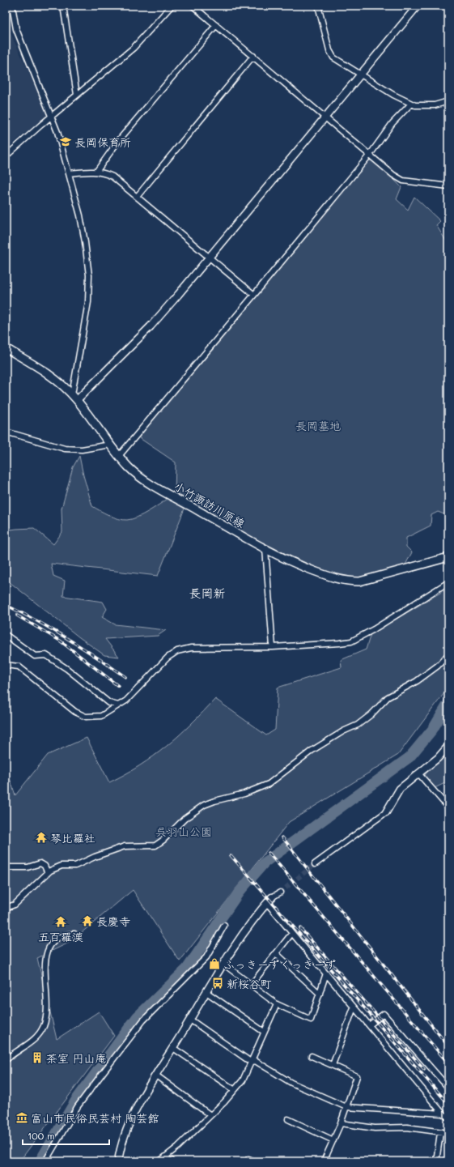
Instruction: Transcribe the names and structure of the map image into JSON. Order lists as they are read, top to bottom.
{
  "streets": {
    "main road": ["小竹諏訪川原線"]
  },
  "districts": ["長岡新"],
  "parks": ["長岡墓地", "呉羽山公園"],
  "places": {
    "school or university": ["長岡保育所"],
    "temple": ["琴比羅社", "長慶寺", "五百羅漢"],
    "shop": ["ふっきーずくっきーず"],
    "bus stop": ["新桜谷町"],
    "building": ["茶室 円山庵"],
    "museum": ["富山市民俗民芸村 陶芸館"]
  },
  "scale_bar": "100 m"
}
